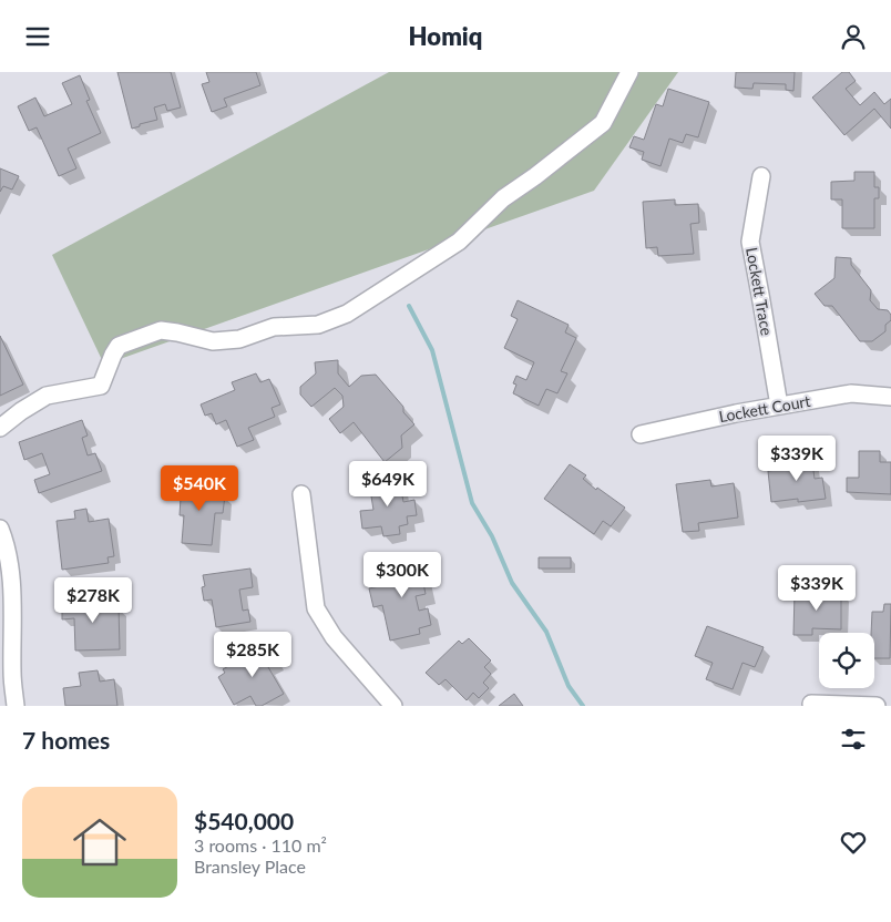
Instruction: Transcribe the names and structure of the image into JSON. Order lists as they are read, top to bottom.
{
  "streets": {
    "street": ["Lockett Trace", "Lockett Court"]
  },
  "crossings": [
    ["Lockett Trace", "Lockett Court"]
  ],
  "page": {
    "header": "Homiq",
    "price": [
      "$339K",
      "$649K",
      "$540K",
      "$300K",
      "$339K",
      "$278K",
      "$285K"
    ],
    "heading": "7 homes",
    "list": [
      {
        "name": "$540,000",
        "note": "3 rooms · 110 m² · Bransley Place"
      }
    ]
  }
}
